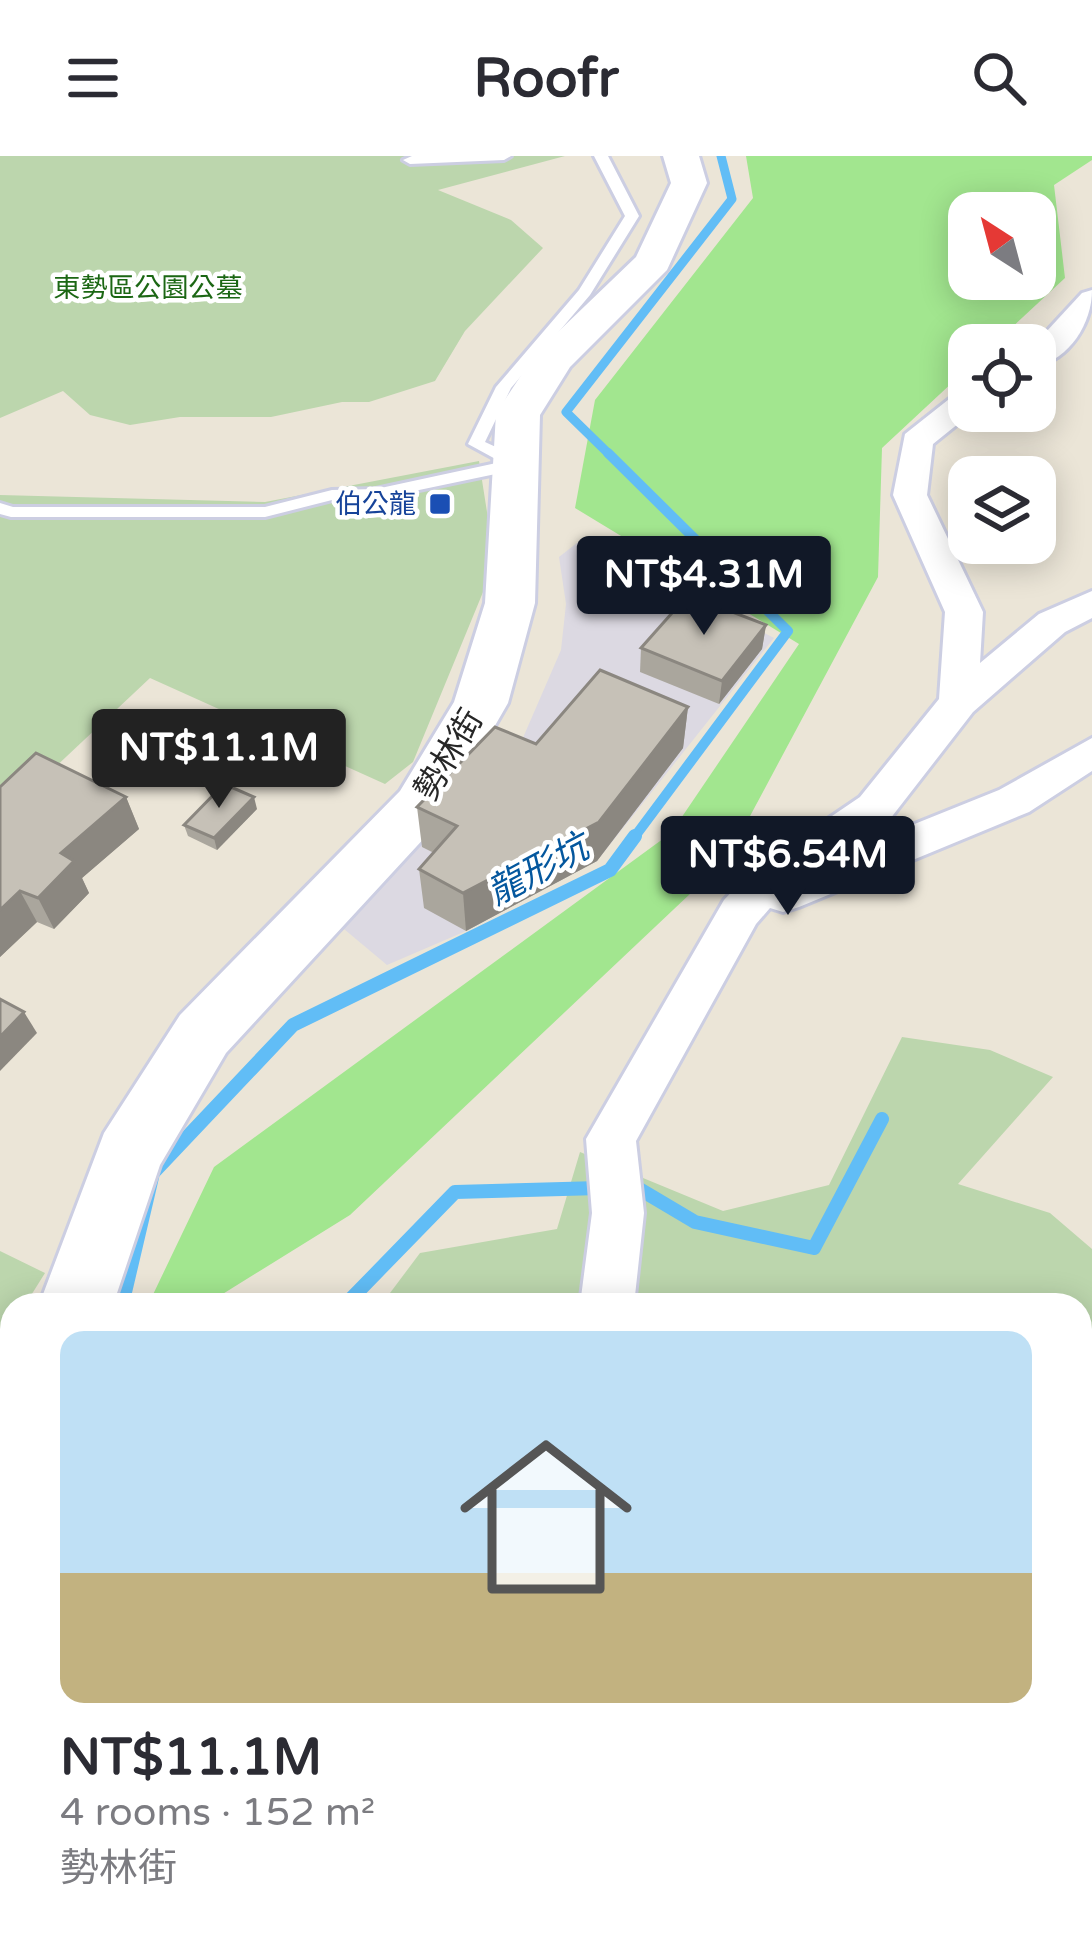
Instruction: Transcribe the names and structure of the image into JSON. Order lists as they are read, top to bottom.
{
  "streets": {
    "street": ["勢林街"]
  },
  "water": ["龍形坑"],
  "parks": ["東勢區公園公墓"],
  "places": {
    "transit": ["伯公龍"]
  },
  "north": "top left",
  "page": {
    "header": "Roofr",
    "price": ["NT$4.31M", "NT$11.1M", "NT$6.54M"],
    "list": [
      {
        "name": "NT$11.1M",
        "note": "4 rooms · 152 m² · 勢林街"
      }
    ]
  }
}
